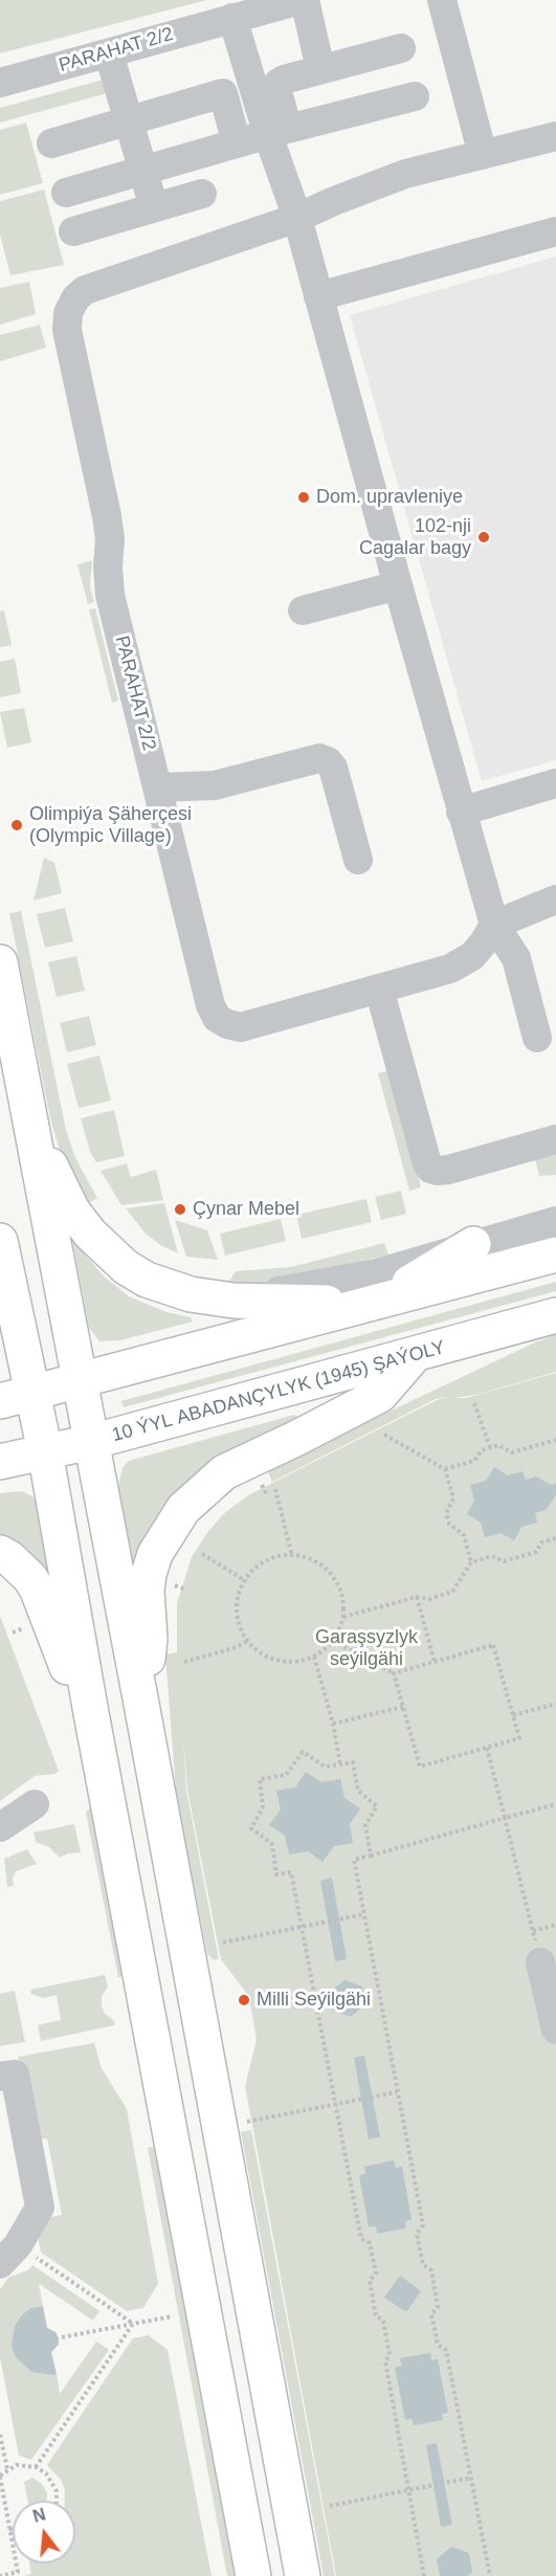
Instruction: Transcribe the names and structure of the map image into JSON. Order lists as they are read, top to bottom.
{
  "streets": {
    "main road": ["10 ÝYL ABADANÇYLYK (1945) ŞAÝOLY"],
    "street": ["PARAHAT 2/2"]
  },
  "parks": ["Garaşsyzlyk seýilgähi"],
  "places": [
    "Dom. upravleniye",
    "102-nji Cagalar bagy",
    "Olimpiýa Şäherçesi (Olympic Village)",
    "Çynar Mebel",
    "Milli Seýilgähi"
  ],
  "north": "top"
}
